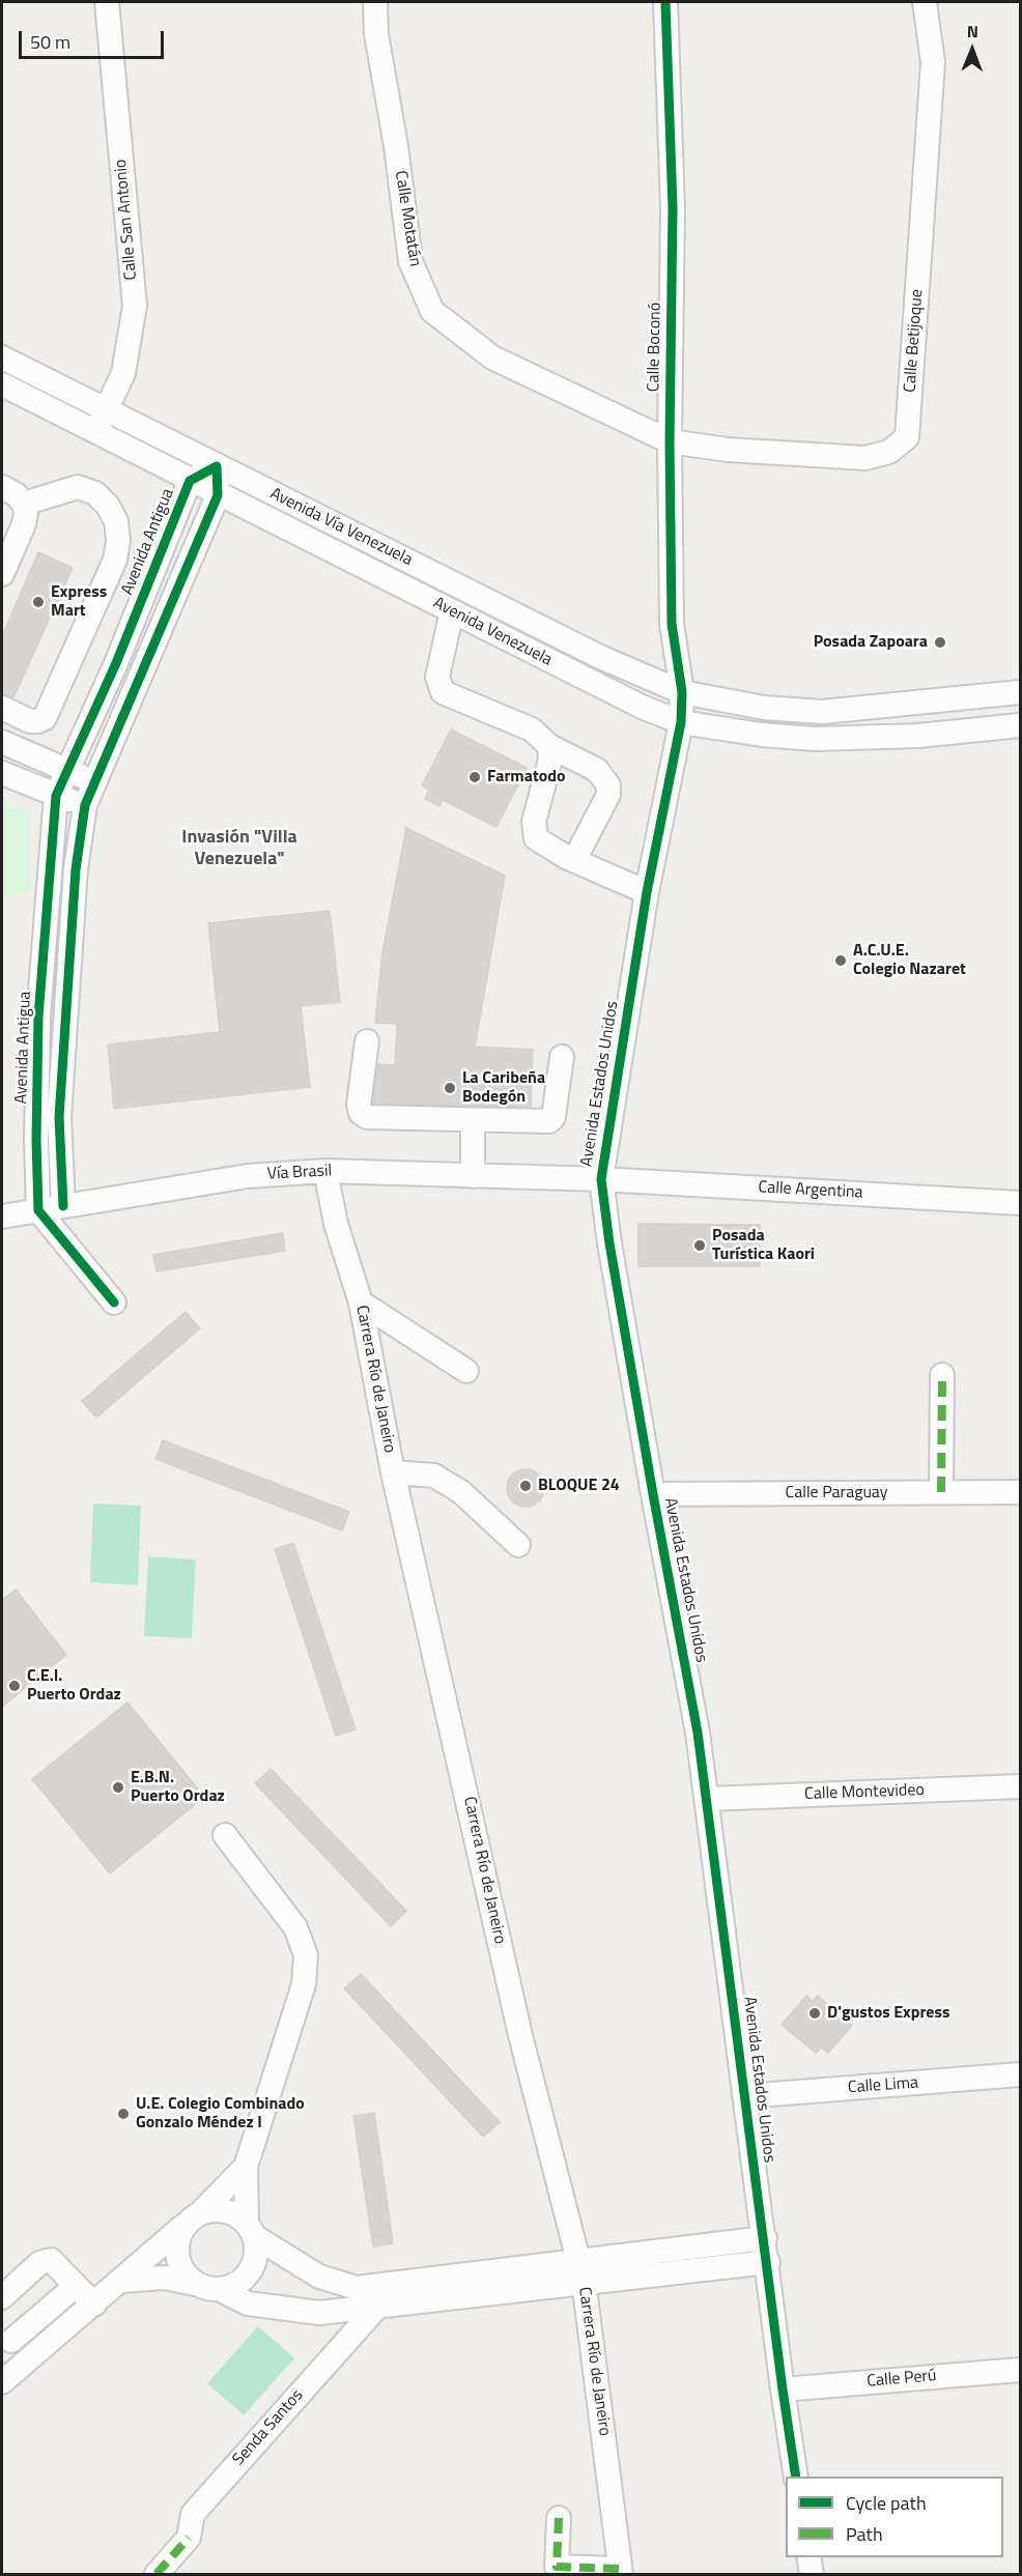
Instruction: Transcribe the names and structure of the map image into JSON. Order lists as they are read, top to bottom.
{
  "streets": {
    "street": [
      "Calle Motatán",
      "Calle San Antonio",
      "Calle Betijoque",
      "Calle Boconó",
      "Avenida Vía Venezuela",
      "Avenida Antigua",
      "Avenida Venezuela",
      "Avenida Estados Unidos",
      "Vía Brasil",
      "Calle Argentina",
      "Carrera Río de Janeiro",
      "Calle Paraguay",
      "Calle Montevideo",
      "Calle Lima",
      "Calle Perú",
      "Senda Santos"
    ]
  },
  "crossings": [
    ["Calle Motatán", "Calle Betijoque"],
    ["Calle Motatán", "Calle Boconó"],
    ["Calle San Antonio", "Avenida Vía Venezuela"],
    ["Calle San Antonio", "Avenida Venezuela"],
    ["Calle Betijoque", "Calle Boconó"],
    ["Calle Boconó", "Avenida Vía Venezuela"],
    ["Calle Boconó", "Avenida Estados Unidos"],
    ["Avenida Vía Venezuela", "Avenida Antigua"],
    ["Avenida Vía Venezuela", "Avenida Estados Unidos"],
    ["Avenida Antigua", "Avenida Venezuela"],
    ["Avenida Antigua", "Vía Brasil"],
    ["Avenida Venezuela", "Avenida Estados Unidos"],
    ["Avenida Estados Unidos", "Vía Brasil"],
    ["Avenida Estados Unidos", "Calle Argentina"],
    ["Avenida Estados Unidos", "Calle Paraguay"],
    ["Avenida Estados Unidos", "Calle Montevideo"],
    ["Avenida Estados Unidos", "Calle Lima"],
    ["Avenida Estados Unidos", "Calle Perú"],
    ["Vía Brasil", "Calle Argentina"],
    ["Vía Brasil", "Carrera Río de Janeiro"]
  ],
  "districts": ["Invasión \"Villa Venezuela\""],
  "places": [
    "Express Mart",
    "Posada Zapoara",
    "Farmatodo",
    "A.C.U.E. Colegio Nazaret",
    "La Caribeña Bodegón",
    "Posada Turística Kaori",
    "BLOQUE 24",
    "C.E.I. Puerto Ordaz",
    "E.B.N. Puerto Ordaz",
    "D'gustos Express",
    "U.E. Colegio Combinado Gonzalo Méndez I"
  ],
  "legend": ["Cycle path", "Path"],
  "scale_bar": "50 m",
  "north": "top"
}
